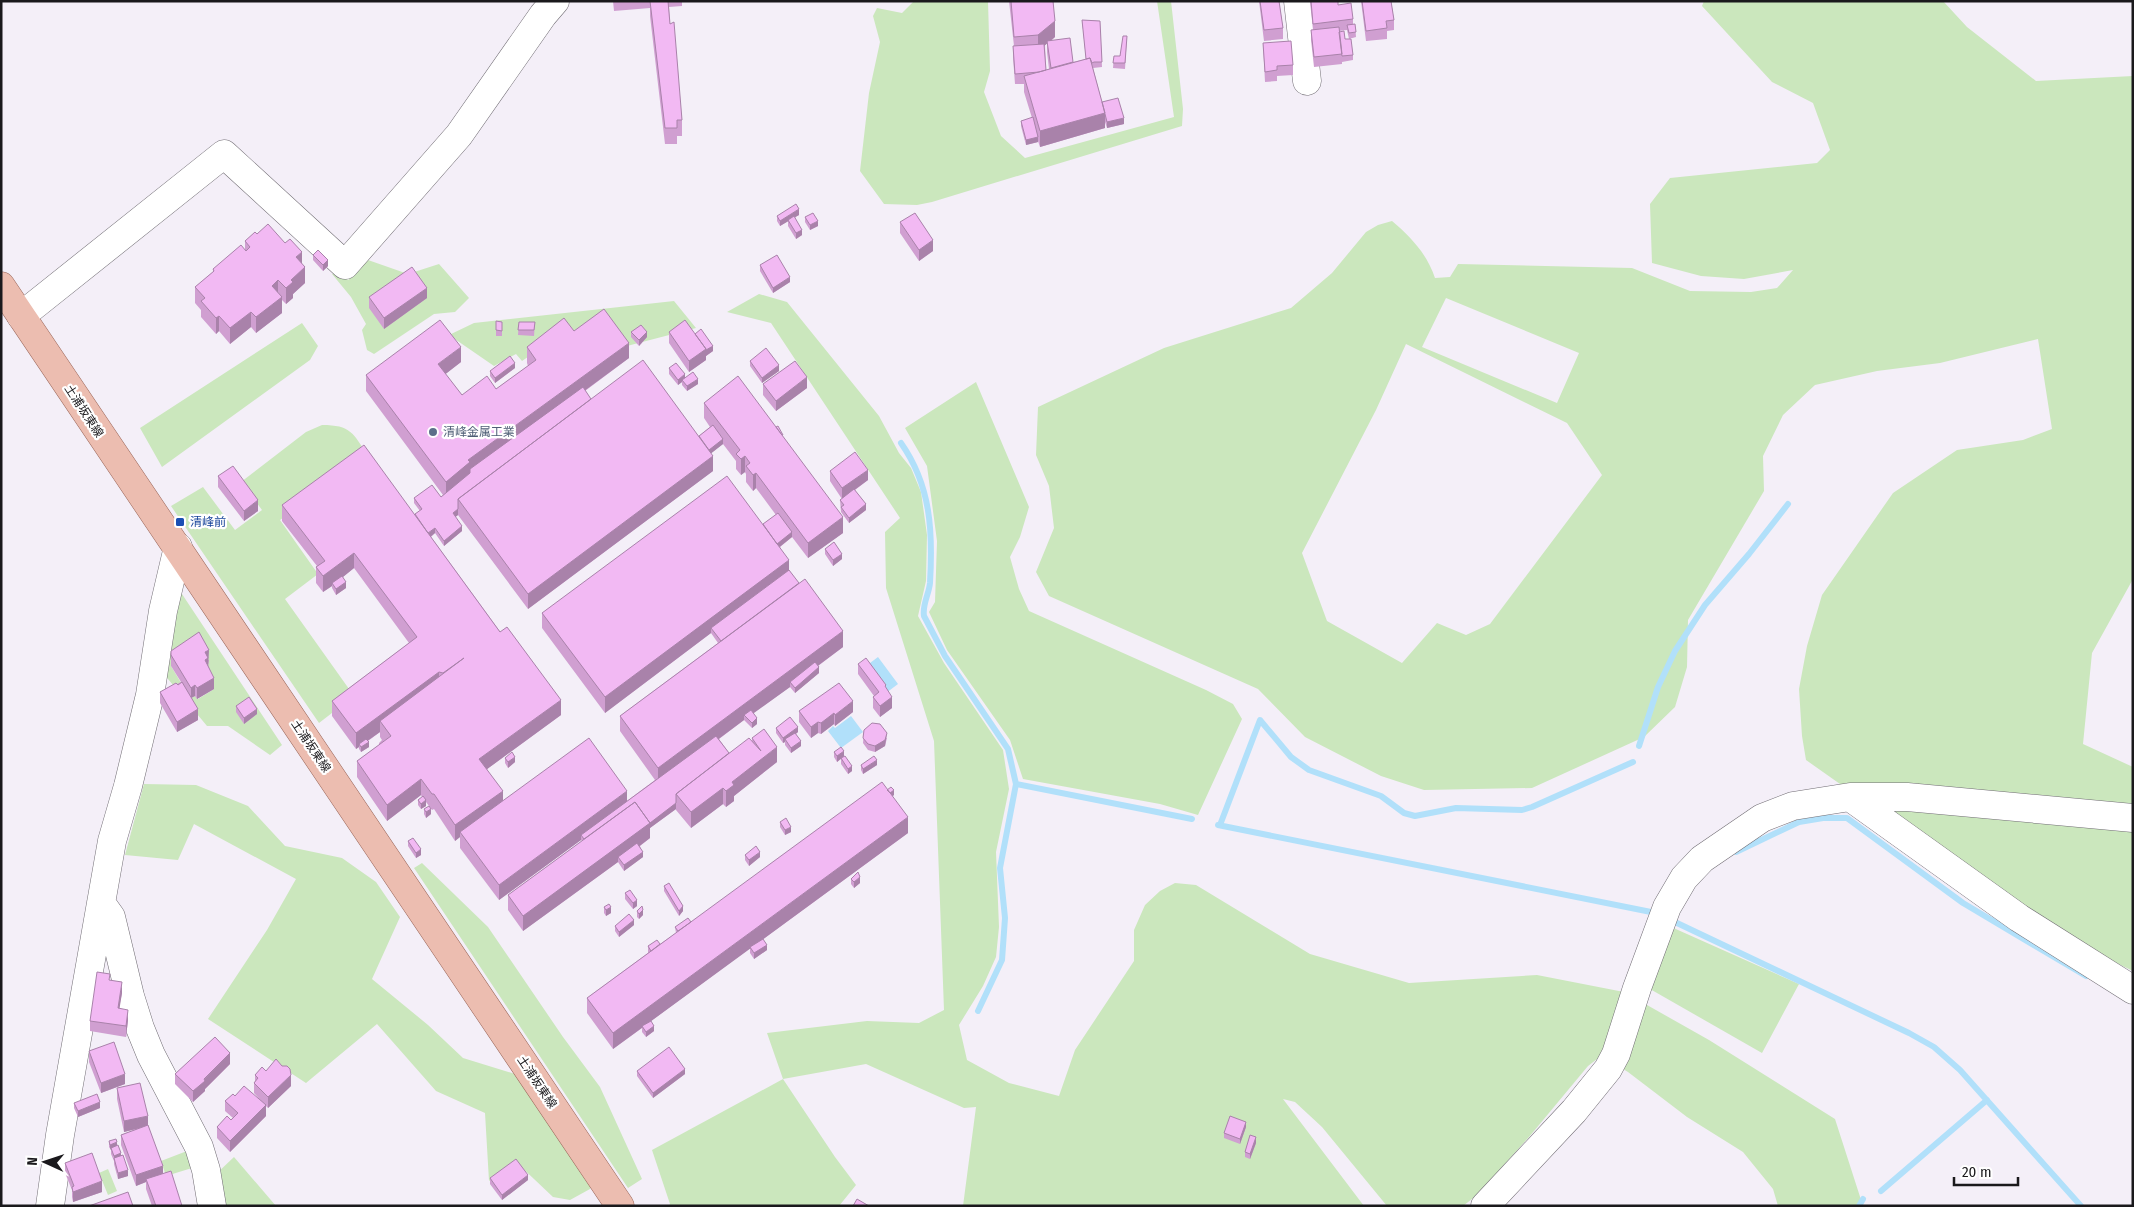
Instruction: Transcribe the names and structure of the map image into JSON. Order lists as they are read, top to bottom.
{
  "streets": {
    "main road": ["土浦坂東線"]
  },
  "places": {
    "other": ["清峰金属工業"],
    "transit": ["清峰前"]
  },
  "scale_bar": "20 m",
  "north": "left"
}
